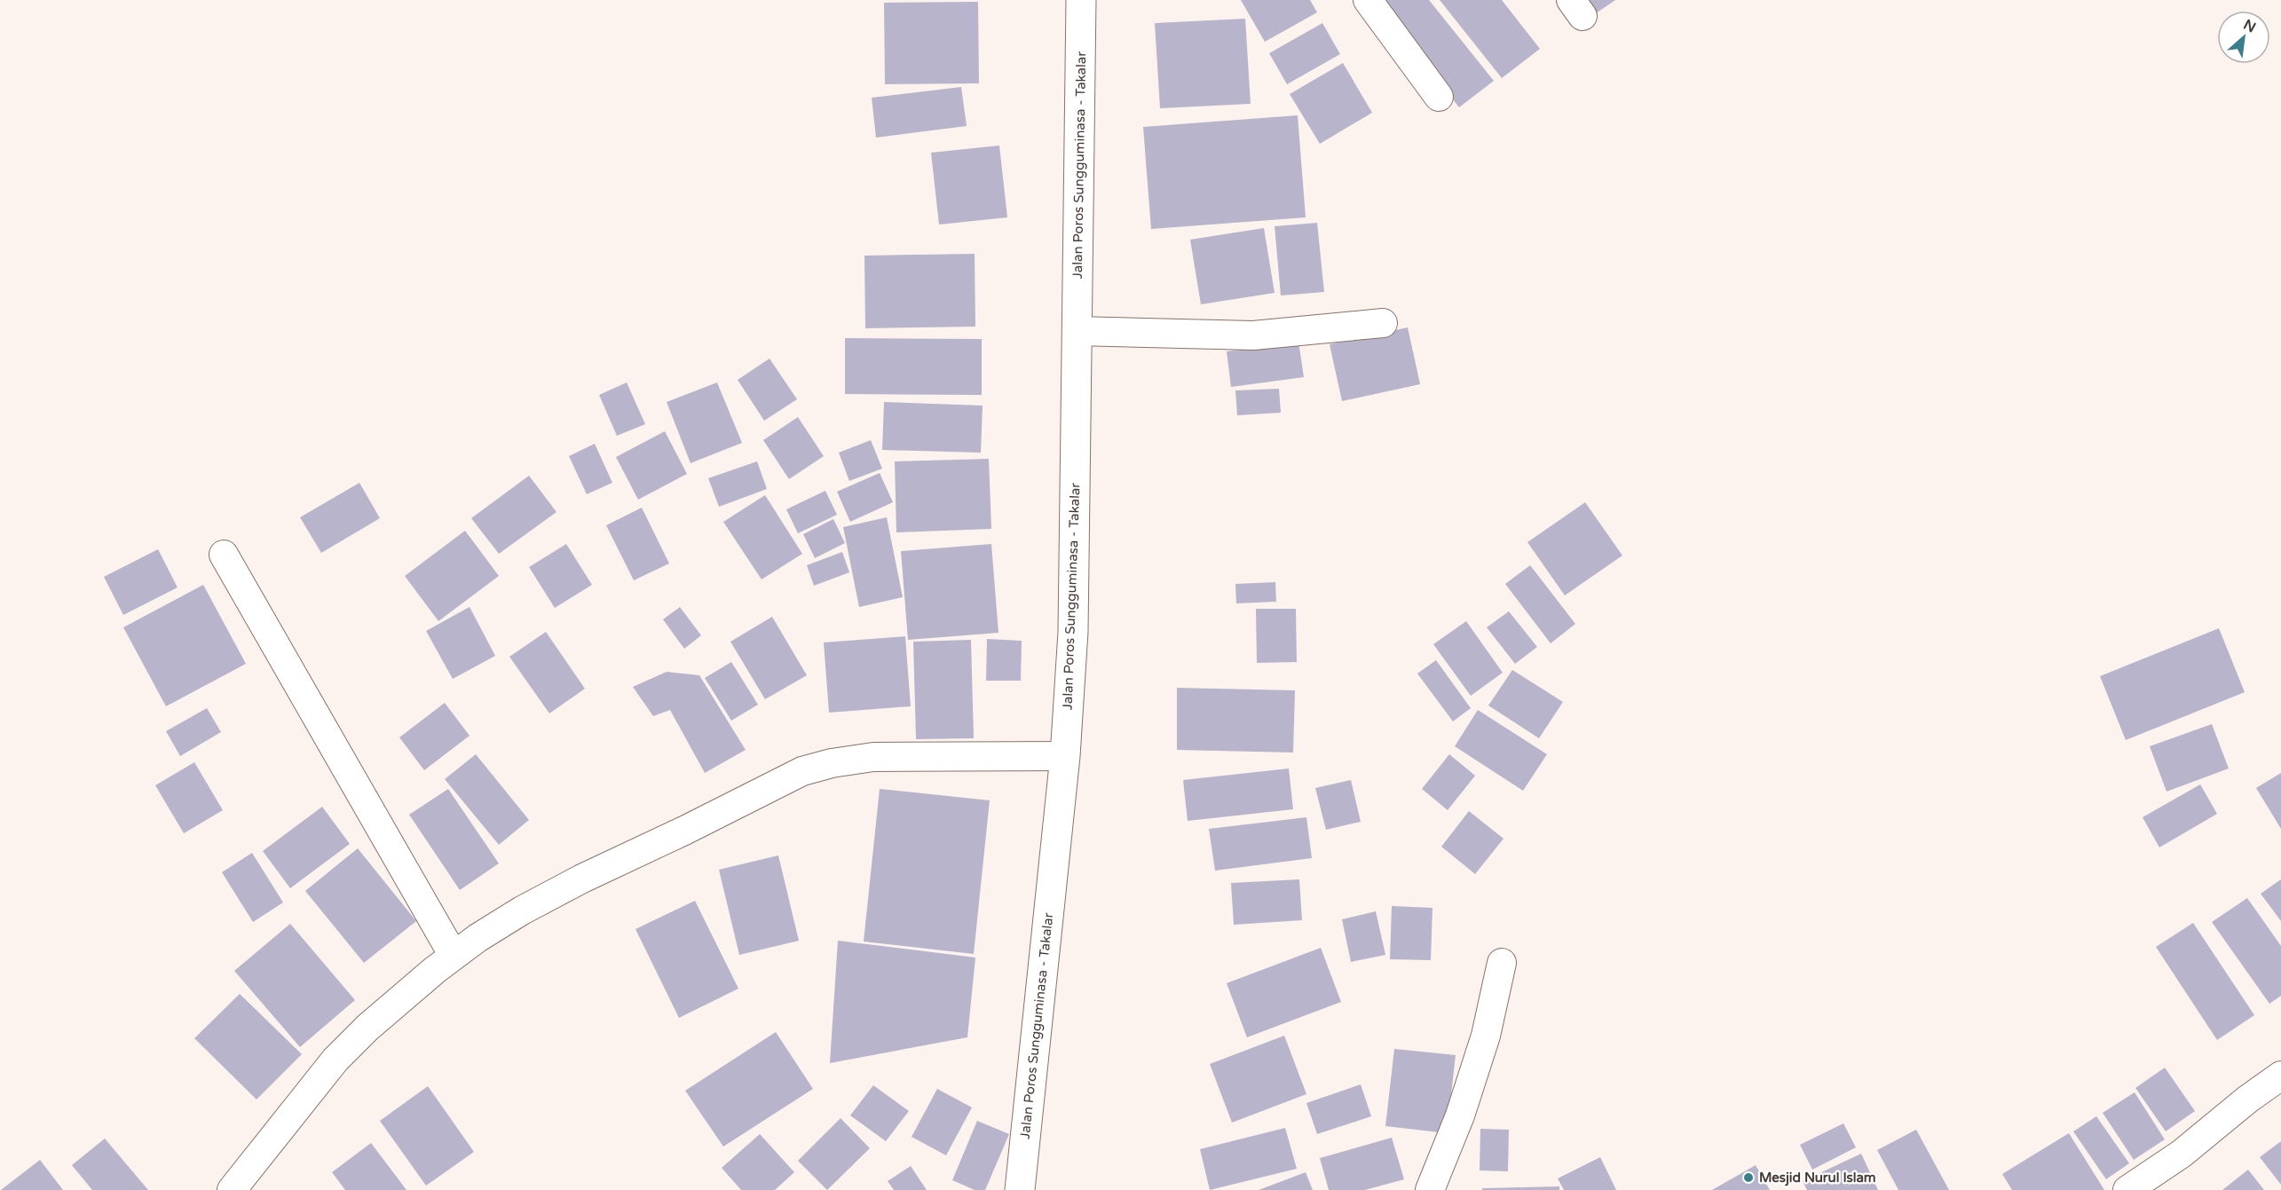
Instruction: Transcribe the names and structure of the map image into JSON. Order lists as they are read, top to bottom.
{
  "streets": {
    "highway": ["Jalan Poros Sungguminasa - Takalar"]
  },
  "places": ["Mesjid Nurul Islam"],
  "north": "top right"
}
